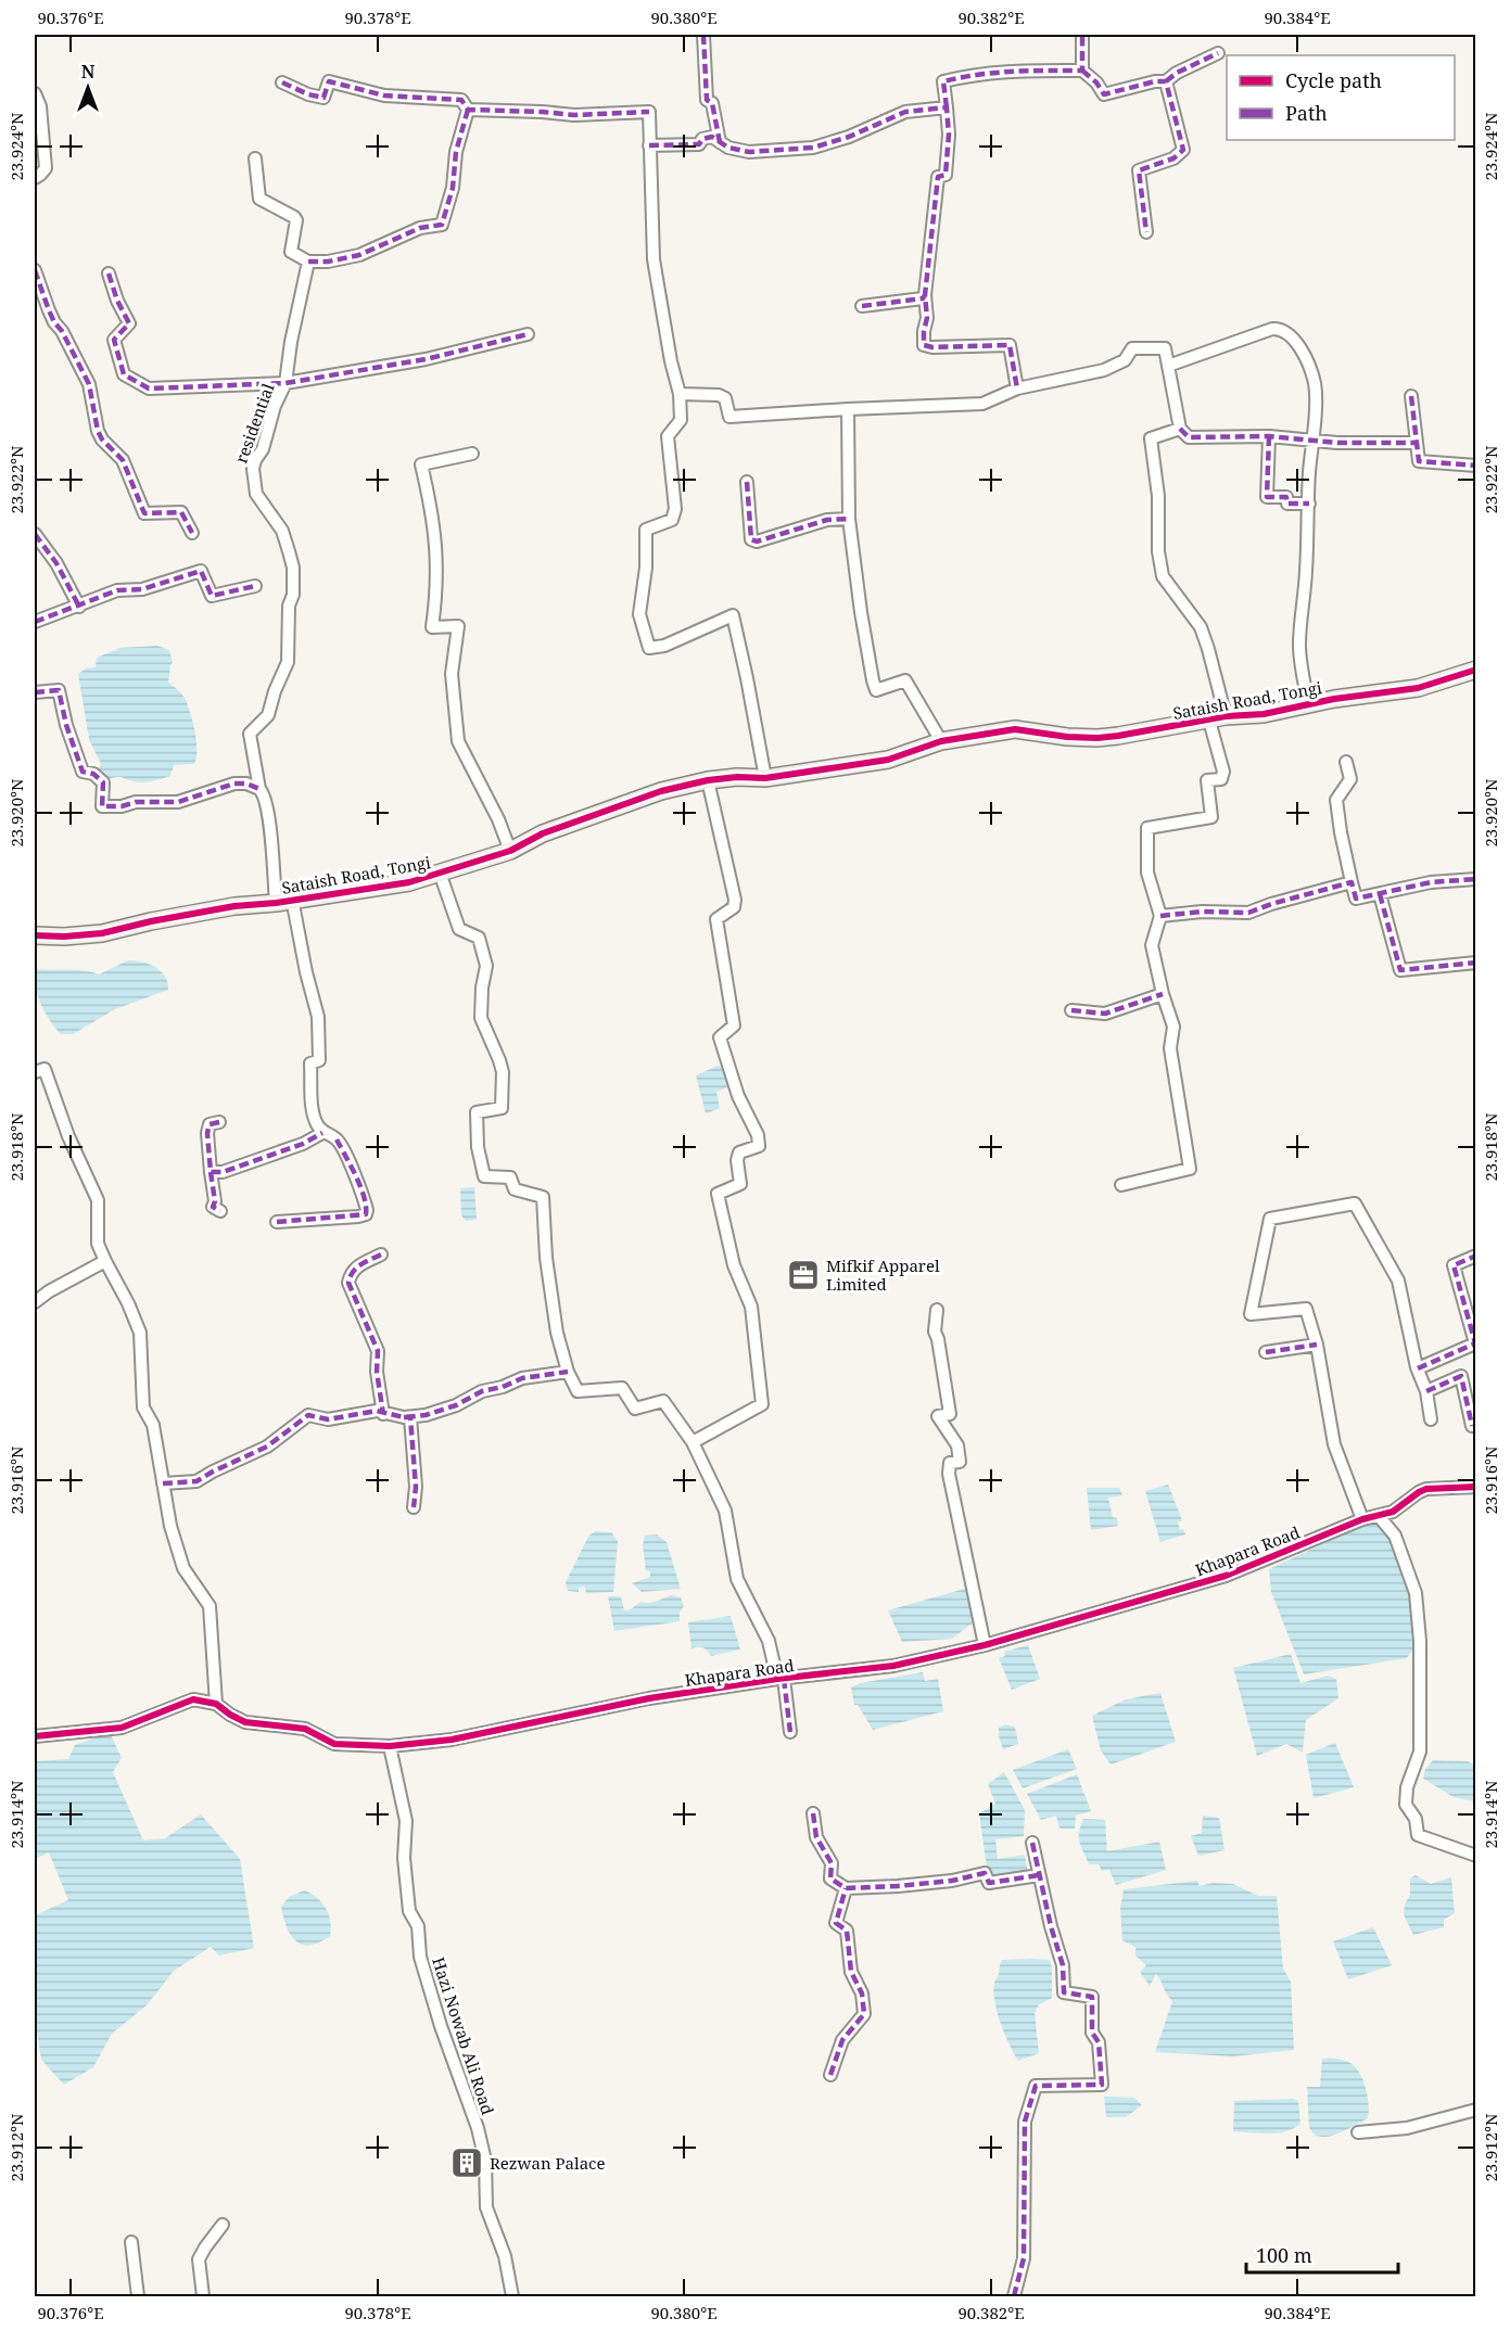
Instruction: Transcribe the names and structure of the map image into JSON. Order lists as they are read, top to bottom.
{
  "streets": {
    "street": [
      "residential",
      "Sataish Road, Tongi",
      "Khapara Road",
      "Hazi Nowab Ali Road"
    ]
  },
  "crossings": [
    ["residential", "Sataish Road, Tongi"],
    ["Khapara Road", "Hazi Nowab Ali Road"]
  ],
  "places": {
    "office": ["Mifkif Apparel Limited"],
    "building": ["Rezwan Palace"]
  },
  "legend": ["Cycle path", "Path"],
  "scale_bar": "100 m",
  "north": "top",
  "coordinates": [
    "90.376°E",
    "90.378°E",
    "90.380°E",
    "90.382°E",
    "90.384°E",
    "23.924°N",
    "23.922°N",
    "23.920°N",
    "23.918°N",
    "23.916°N",
    "23.914°N",
    "23.912°N"
  ]
}
